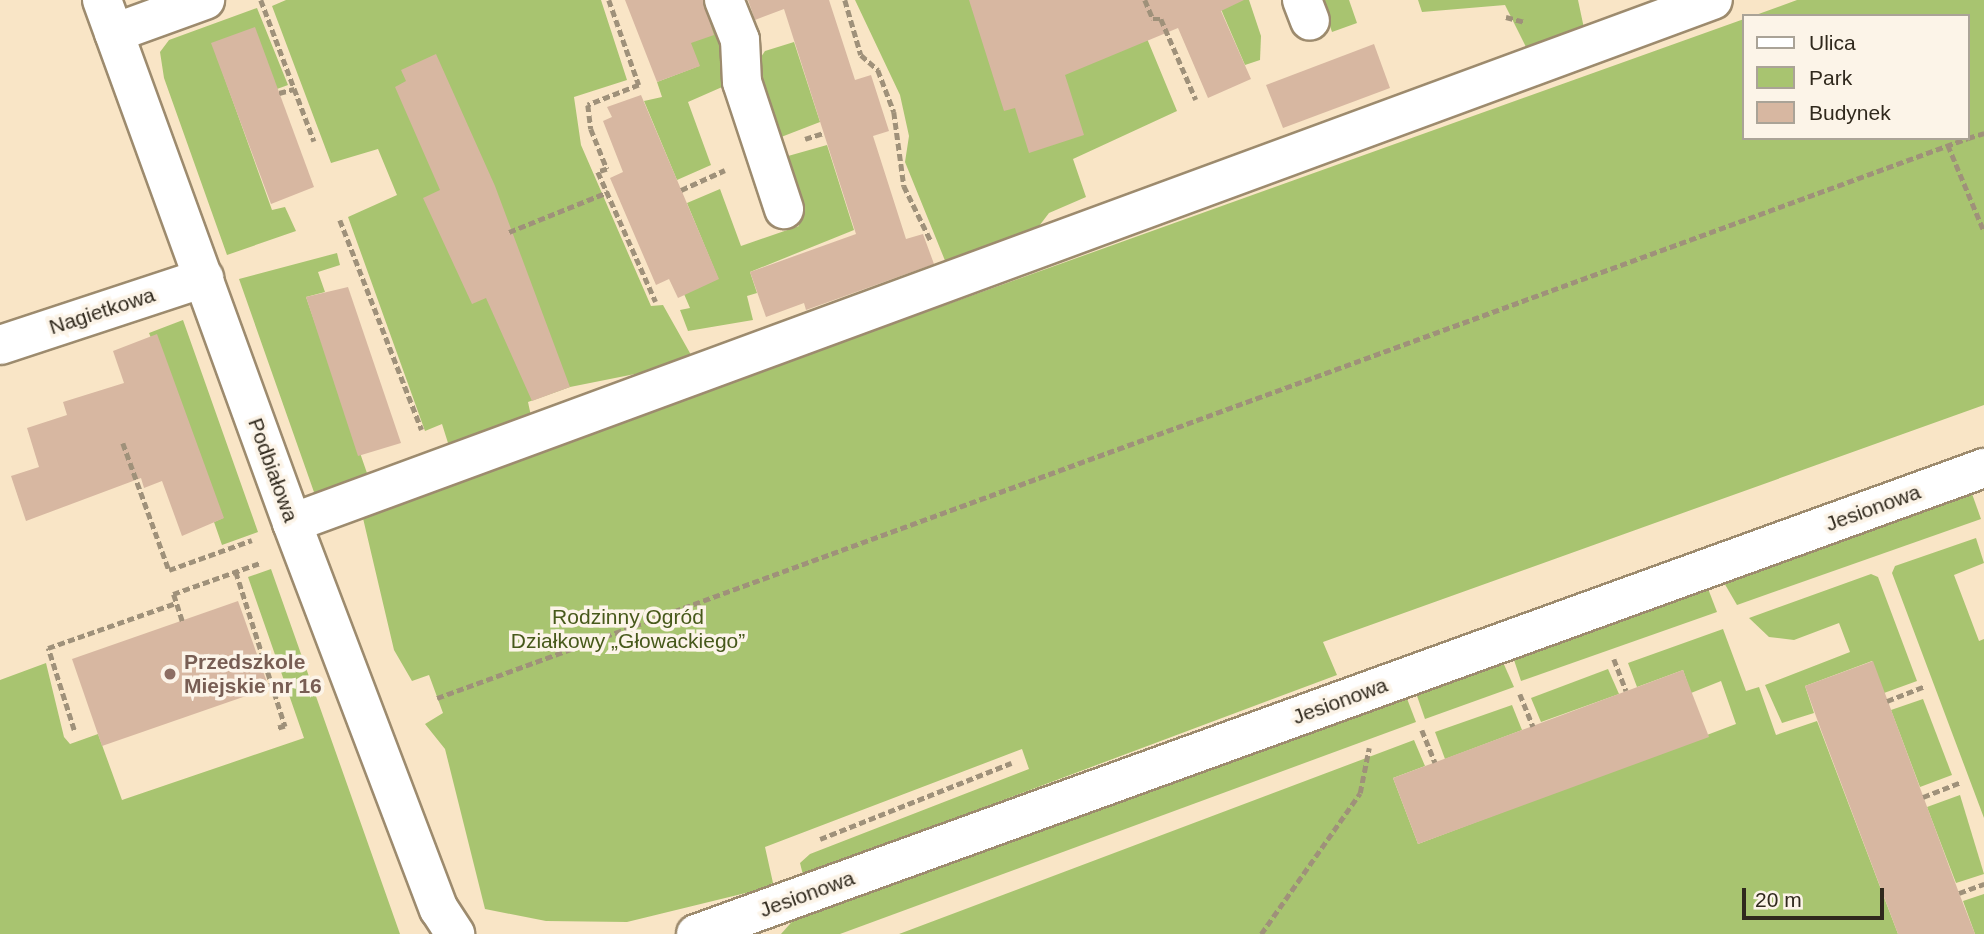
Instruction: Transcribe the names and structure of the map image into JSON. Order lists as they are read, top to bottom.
{
  "streets": {
    "street": ["Nagietkowa", "Podbiałowa", "Jesionowa"]
  },
  "crossings": [
    ["Nagietkowa", "Podbiałowa"]
  ],
  "parks": ["Rodzinny Ogród Działkowy „Głowackiego”"],
  "places": ["Przedszkole Miejskie nr 16"],
  "legend": ["Ulica", "Park", "Budynek"],
  "scale_bar": "20 m"
}
